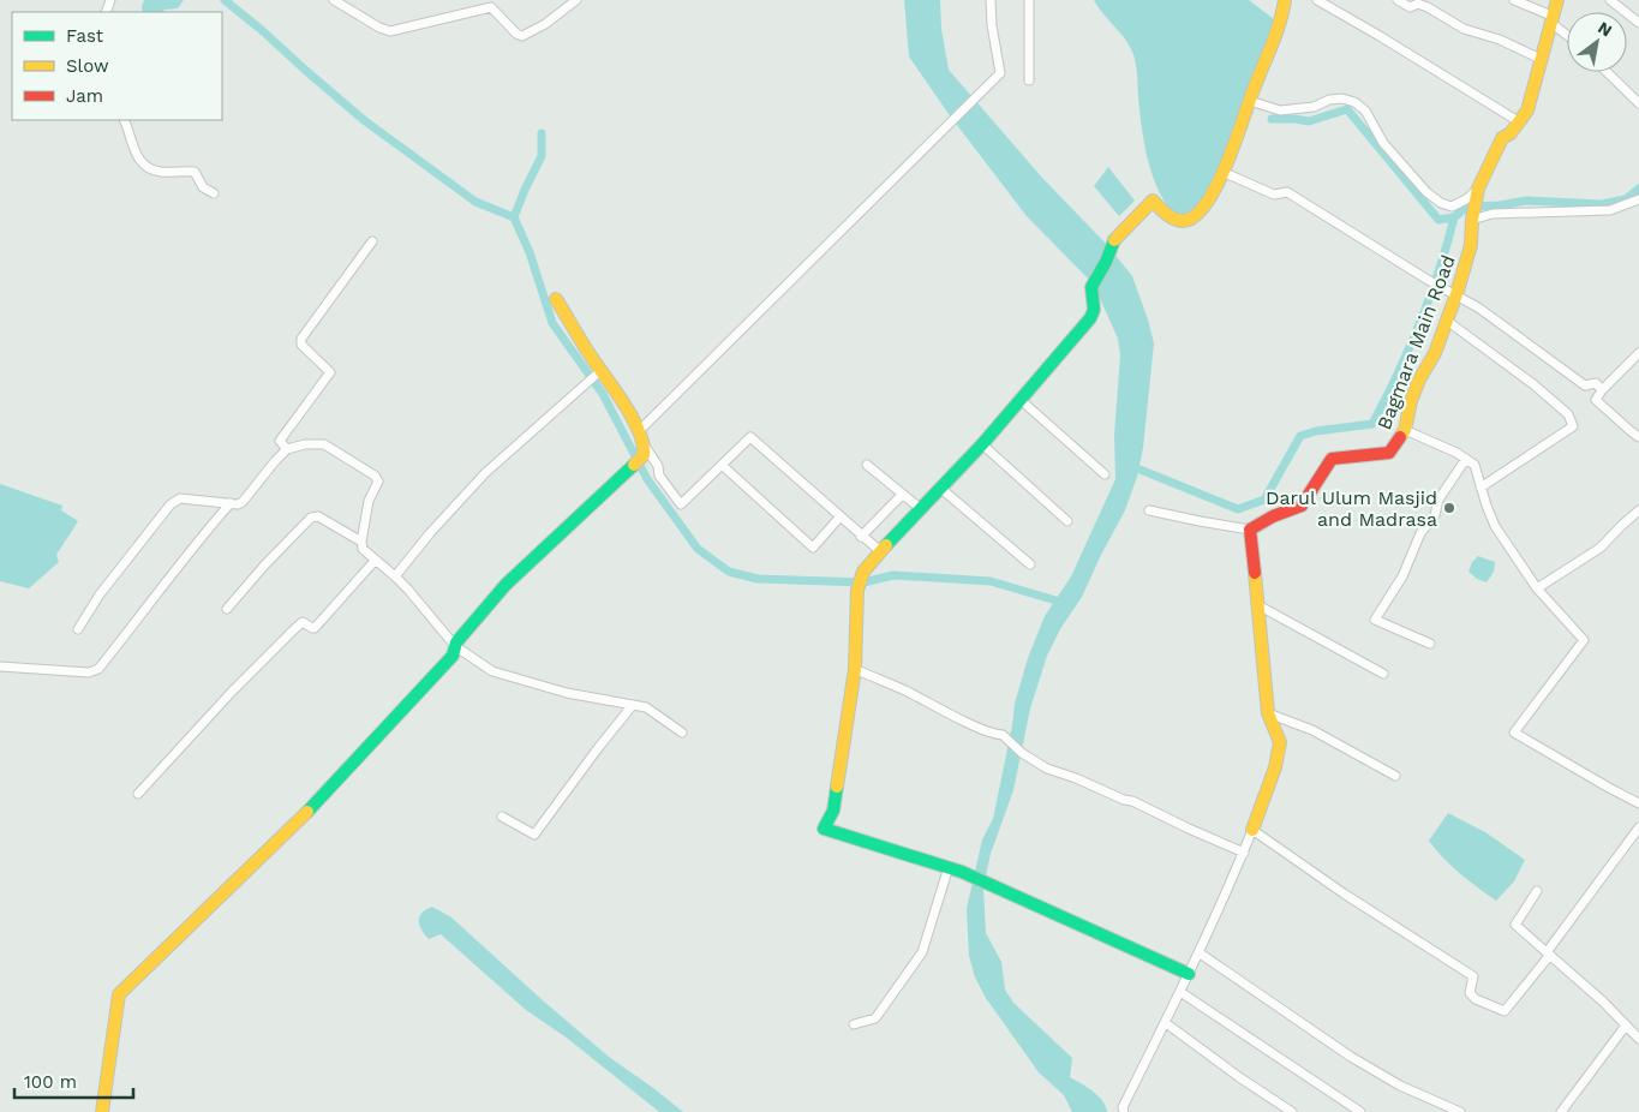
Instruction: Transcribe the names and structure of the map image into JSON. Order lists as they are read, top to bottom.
{
  "streets": {
    "street": ["Bagmara Main Road"]
  },
  "places": ["Darul Ulum Masjid and Madrasa"],
  "legend": ["Fast", "Slow", "Jam"],
  "scale_bar": "100 m",
  "north": "top right"
}
